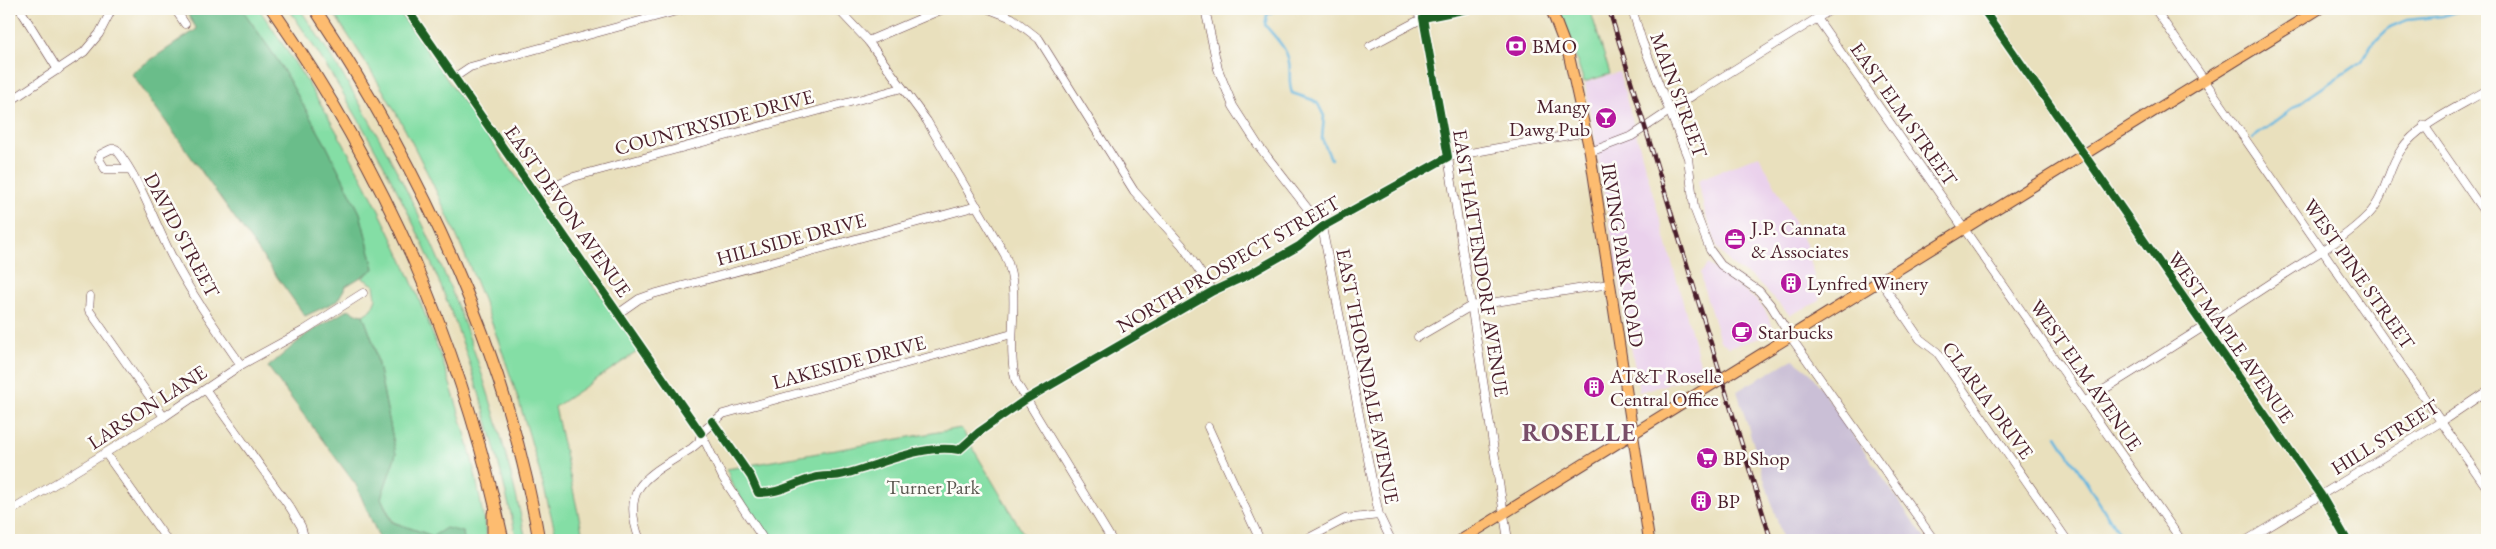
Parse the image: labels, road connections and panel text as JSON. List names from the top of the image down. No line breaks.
{"streets":{"main road":["IRVING PARK ROAD"],"street":["MAIN STREET","EAST ELM STREET","COUNTRYSIDE DRIVE","EAST DEVON AVENUE","DAVID STREET","HILLSIDE DRIVE","EAST HATTENDORF AVENUE","NORTH PROSPECT STREET","WEST PINE STREET","WEST MAPLE AVENUE","LAKESIDE DRIVE","WEST ELM AVENUE","EAST THORNDALE AVENUE","CLARIA DRIVE","LARSON LANE","HILL STREET"]},"crossings":[["EAST ELM STREET","WEST ELM AVENUE"],["COUNTRYSIDE DRIVE","EAST DEVON AVENUE"],["EAST DEVON AVENUE","HILLSIDE DRIVE"],["EAST DEVON AVENUE","LAKESIDE DRIVE"],["DAVID STREET","LARSON LANE"],["IRVING PARK ROAD","NORTH PROSPECT STREET"],["EAST HATTENDORF AVENUE","NORTH PROSPECT STREET"],["NORTH PROSPECT STREET","EAST THORNDALE AVENUE"],["WEST PINE STREET","HILL STREET"],["WEST MAPLE AVENUE","HILL STREET"]],"districts":["ROSELLE"],"parks":["Turner Park"],"places":{"bank":["BMO"],"bar":["Mangy Dawg Pub"],"office":["J.P. Cannata & Associates"],"building":["Lynfred Winery","AT&T Roselle Central Office","BP"],"cafe":["Starbucks"],"supermarket":["BP Shop"]}}
